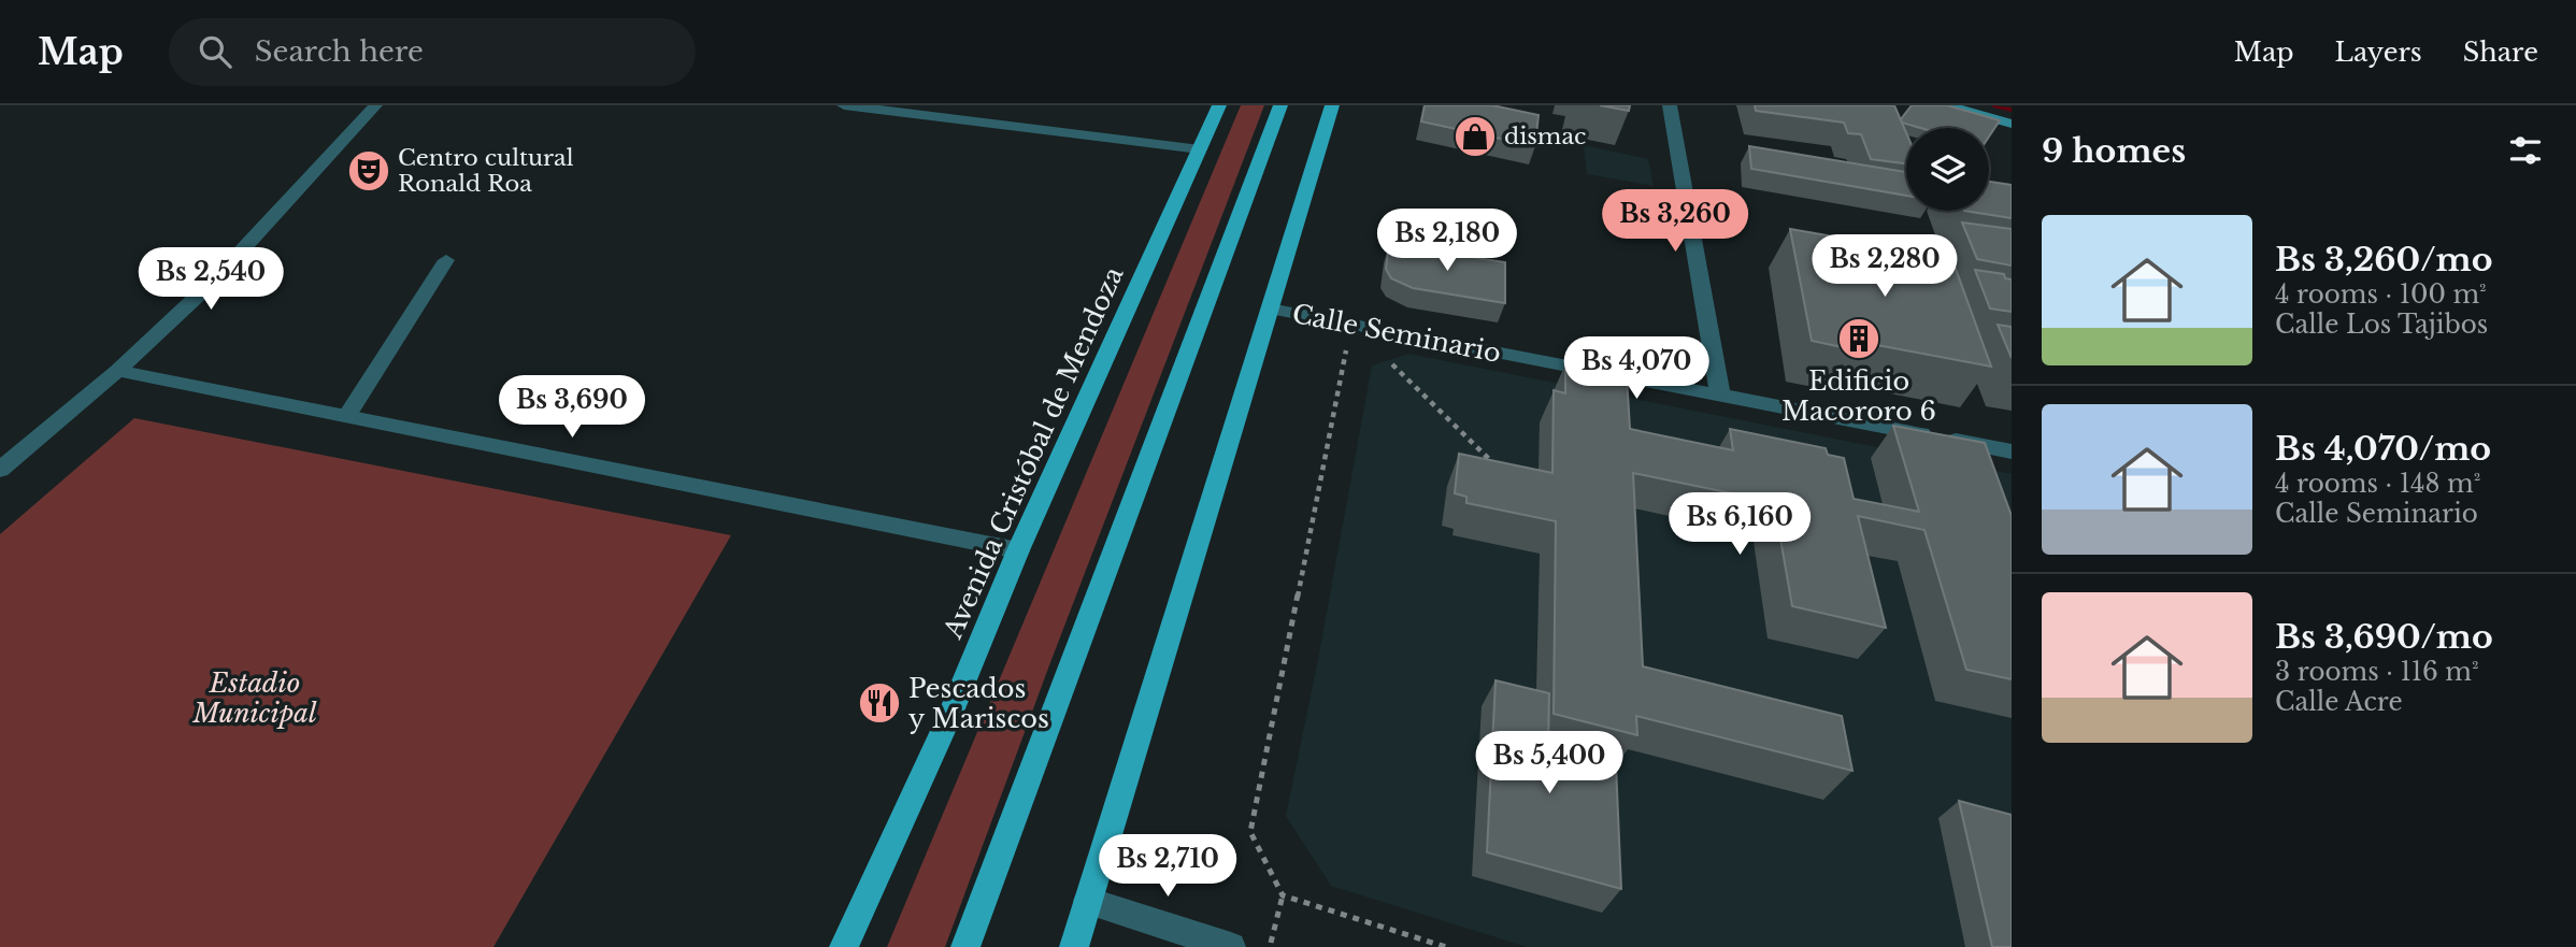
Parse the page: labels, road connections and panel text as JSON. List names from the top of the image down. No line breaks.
{"streets":{"main road":["Avenida Cristóbal de Mendoza"],"street":["Calle Seminario"]},"parks":["Estadio Municipal"],"places":{"shop":["dismac"],"theatre":["Centro cultural Ronald Roa"],"building":["Edificio Macororo 6"],"restaurant":["Pescados y Mariscos"]},"page":{"header":"Map","search":"Search here","nav":["Map","Layers","Share"],"heading":"9 homes","price":["Bs 3,260","Bs 2,180","Bs 2,280","Bs 2,540","Bs 4,070","Bs 3,690","Bs 6,160","Bs 5,400","Bs 2,710"],"list":[{"name":"Bs 3,260/mo","note":"4 rooms · 100 m² · Calle Los Tajibos"},{"name":"Bs 4,070/mo","note":"4 rooms · 148 m² · Calle Seminario"},{"name":"Bs 3,690/mo","note":"3 rooms · 116 m² · Calle Acre"}]}}
